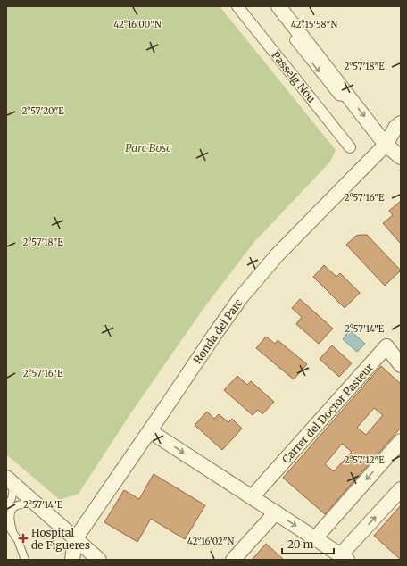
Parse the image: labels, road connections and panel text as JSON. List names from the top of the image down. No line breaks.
{"streets":{"street":["Passeig Nou","Ronda del Parc","Carrer del Doctor Pasteur"]},"parks":["Parc Bosc"],"places":{"health":["Hospital de Figueres"]},"scale_bar":"20 m","coordinates":["42°15'58\"N","42°16'00\"N","2°57'18\"E","2°57'20\"E","2°57'16\"E","2°57'14\"E","2°57'12\"E","42°16'02\"N"]}
